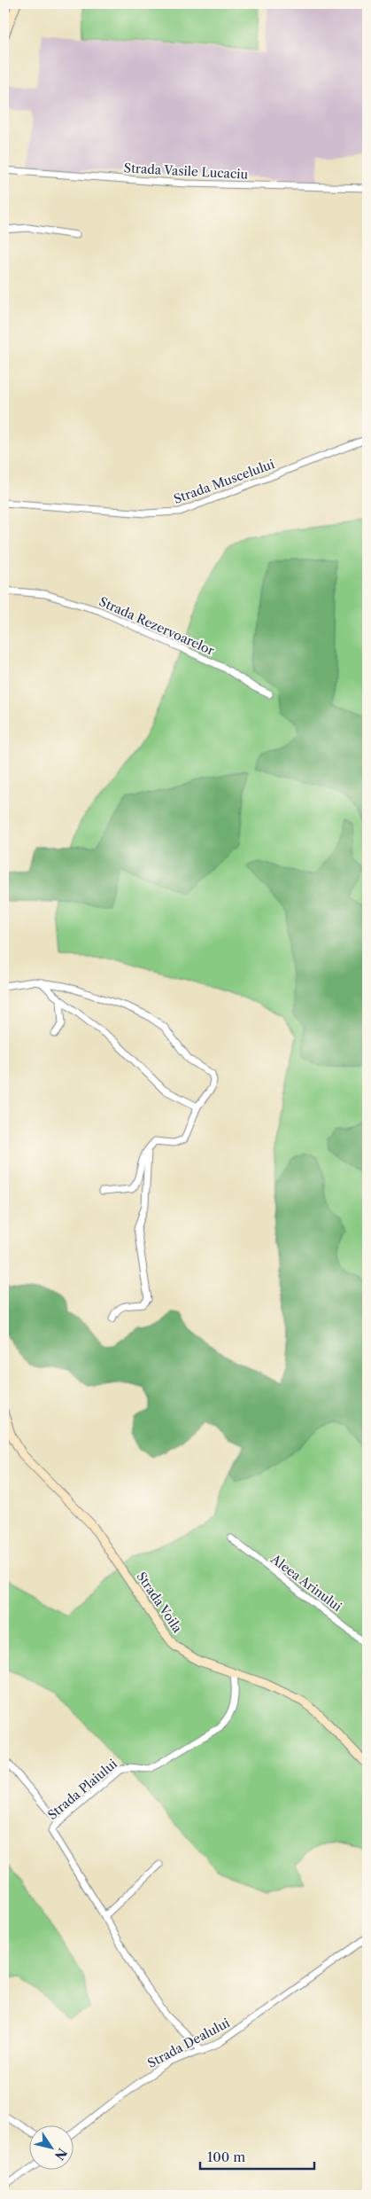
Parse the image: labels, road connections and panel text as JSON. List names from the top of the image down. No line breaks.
{"streets":{"main road":["Strada Voila"],"street":["Strada Vasile Lucaciu","Strada Muscelului","Strada Rezervoarelor","Aleea Arinului","Strada Plaiului","Strada Dealului"]},"crossings":[["Strada Voila","Strada Plaiului"],["Strada Plaiului","Strada Dealului"]],"scale_bar":"100 m","north":"bottom right"}
